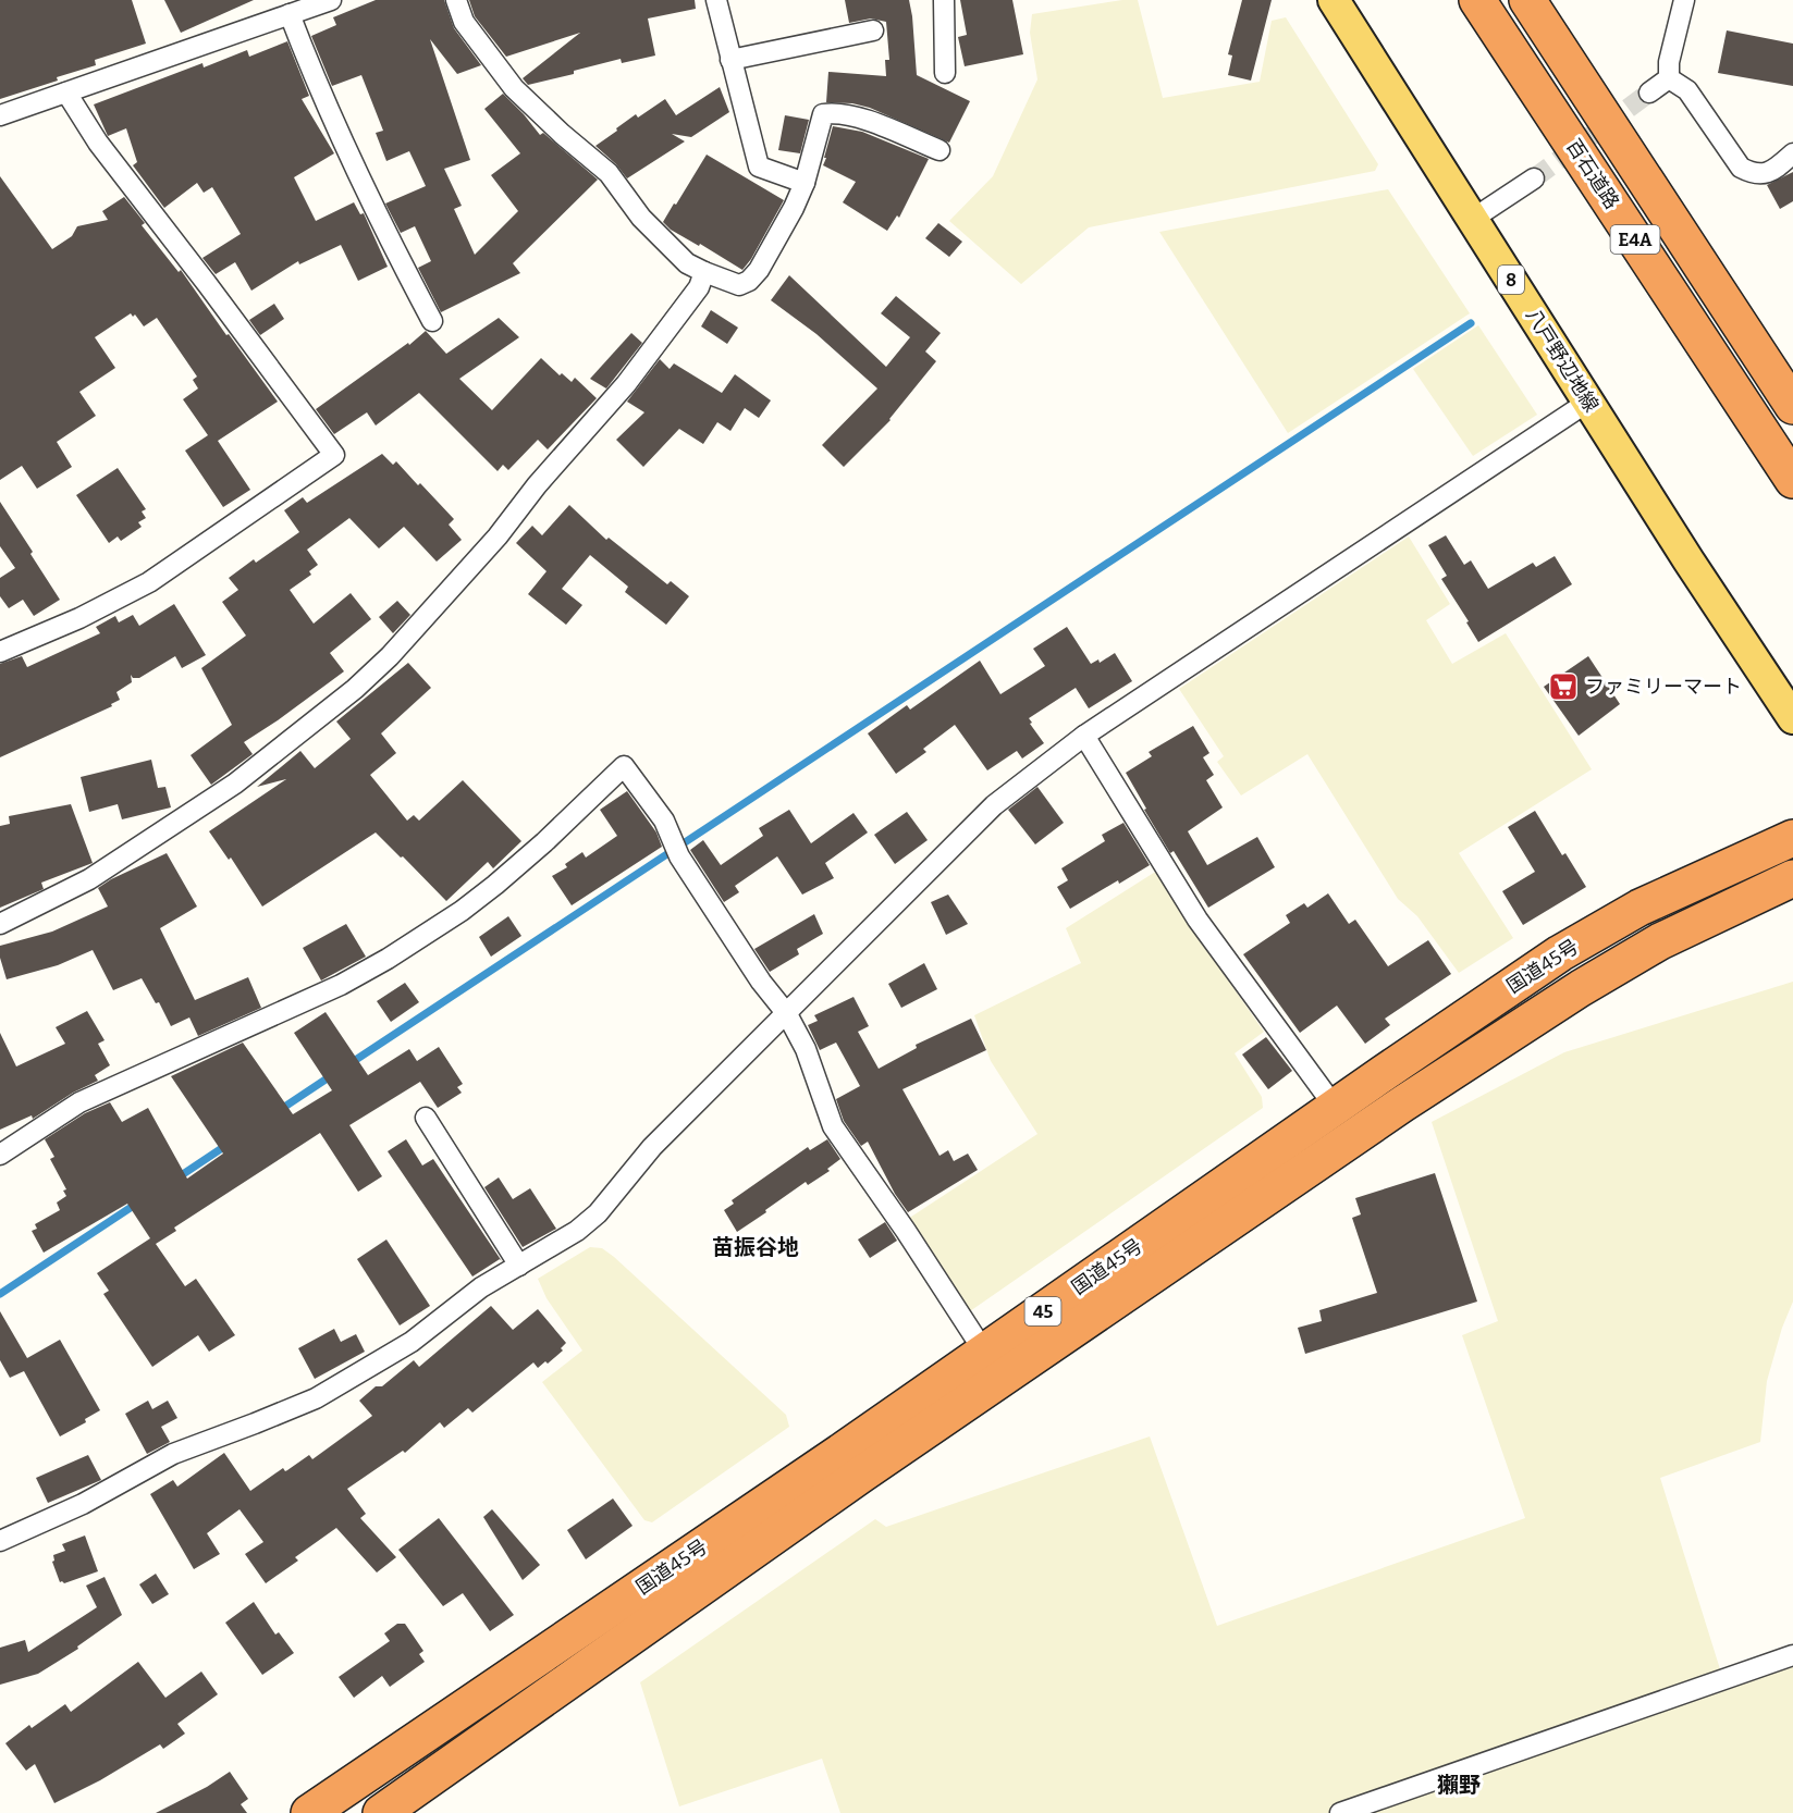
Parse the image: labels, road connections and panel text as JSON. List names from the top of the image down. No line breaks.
{"streets":{"highway":["百石道路","E4A","国道45号","45"],"main road":["8","八戸野辺地線"]},"districts":["苗振谷地","獺野"],"places":{"supermarket":["ファミリーマート"]}}
